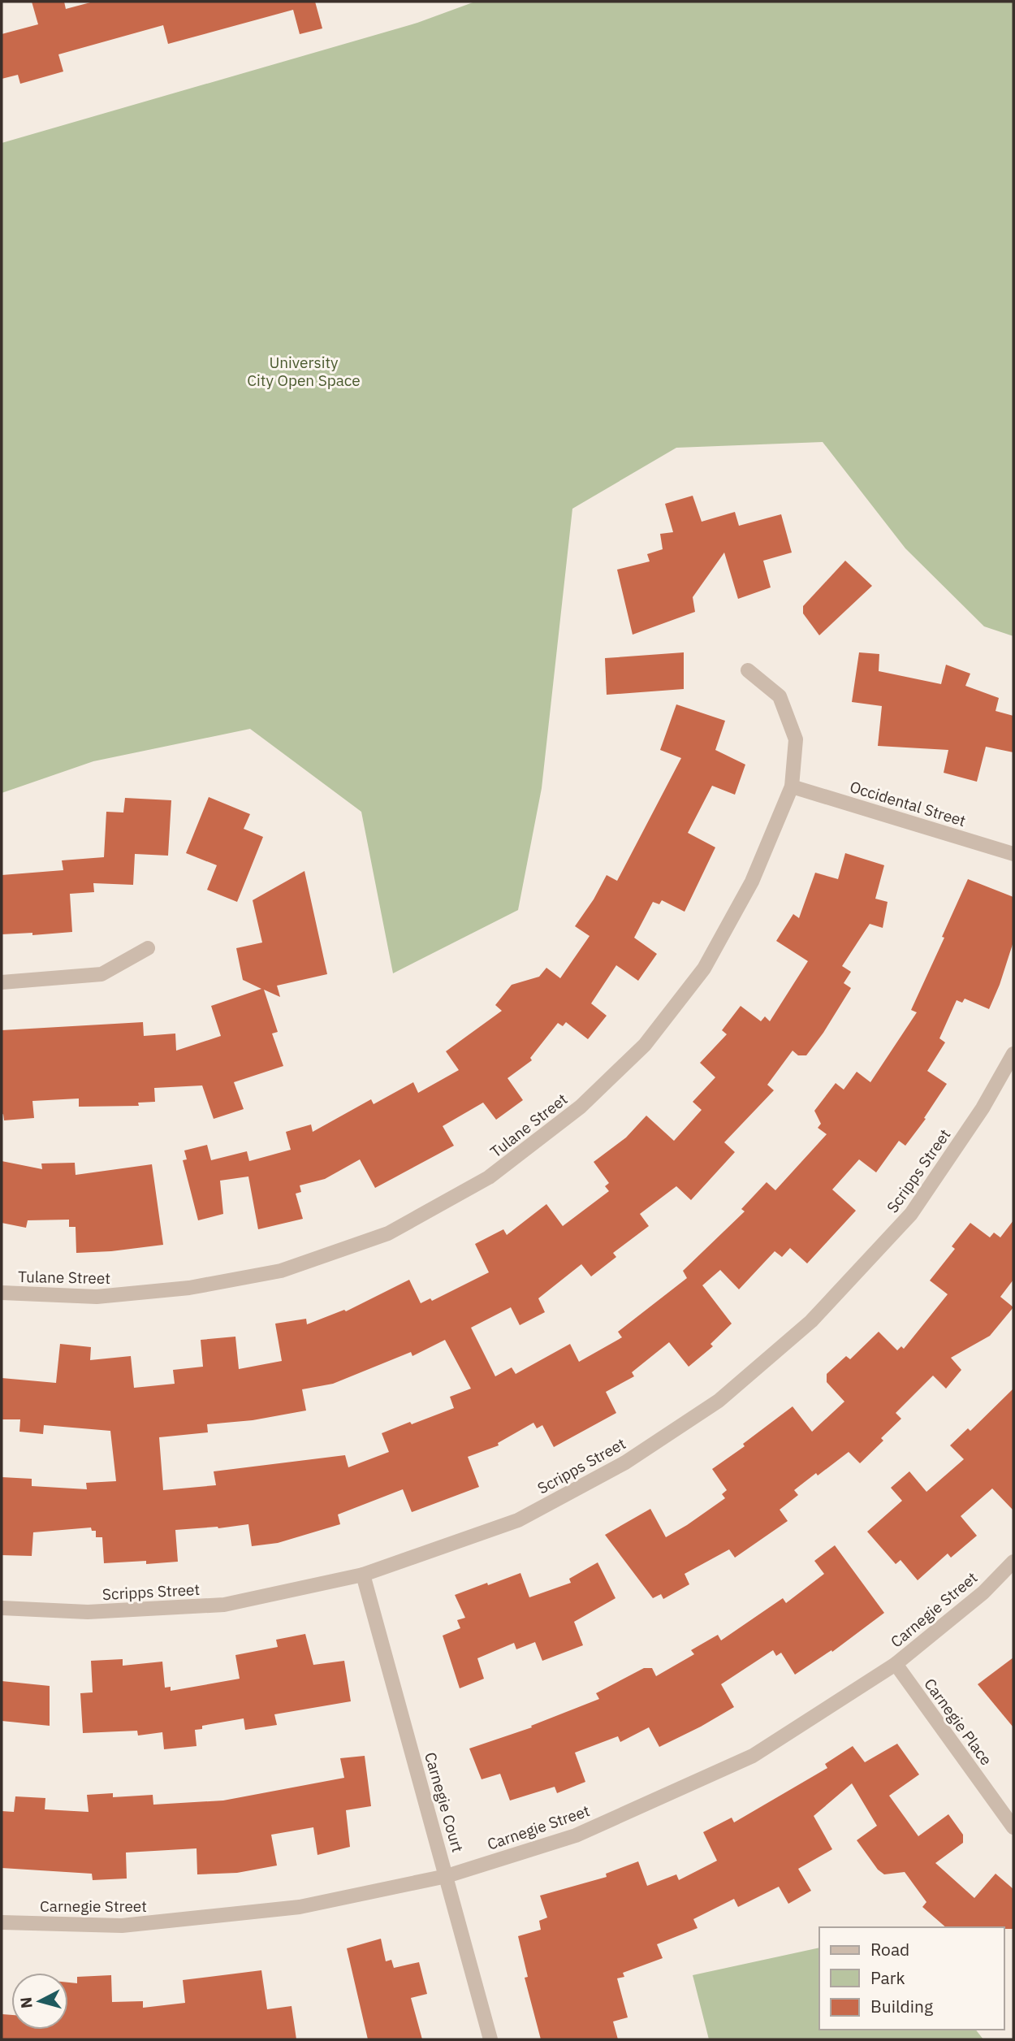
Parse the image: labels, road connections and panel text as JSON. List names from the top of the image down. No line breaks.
{"streets":{"street":["Occidental Street","Tulane Street","Scripps Street","Carnegie Street","Carnegie Place","Carnegie Court"]},"crossings":[["Occidental Street","Tulane Street"],["Scripps Street","Carnegie Court"],["Carnegie Street","Carnegie Place"],["Carnegie Street","Carnegie Court"]],"parks":["University City Open Space"],"legend":["Road","Park","Building"],"north":"left"}
